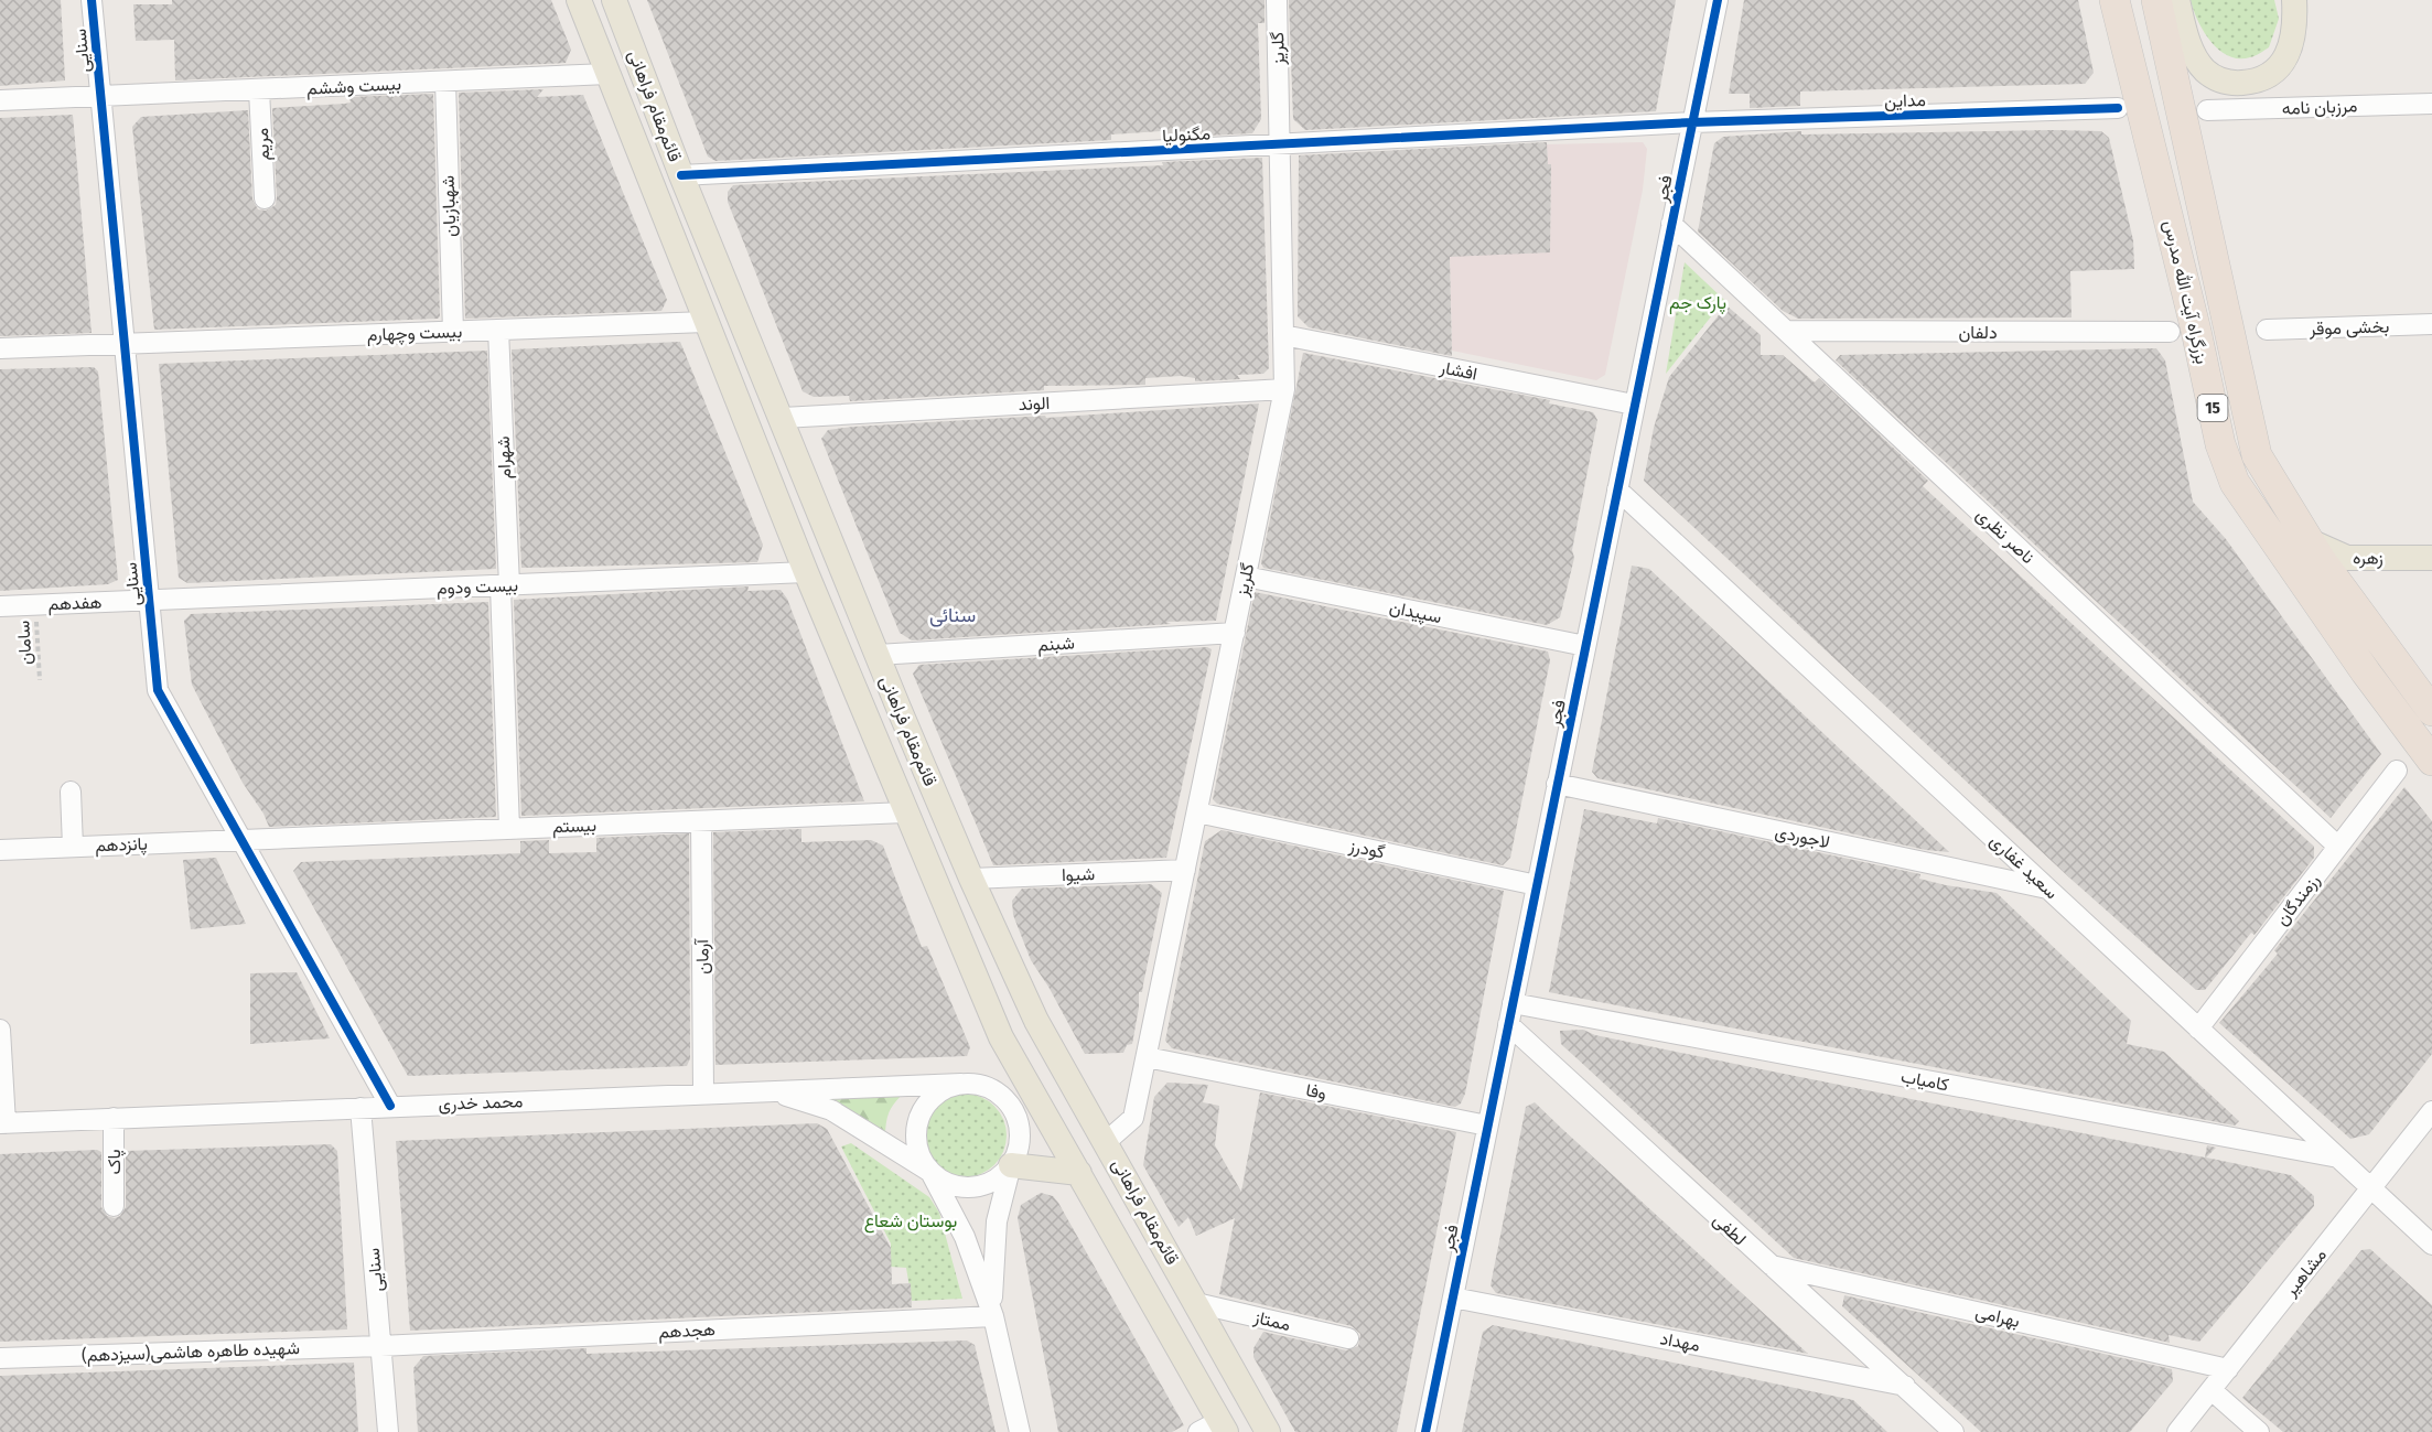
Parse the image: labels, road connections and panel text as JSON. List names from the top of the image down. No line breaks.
{"streets":{"highway":["بزرگراه آیت الله مدرس","15"],"main road":["قائم‌مقام فراهانی","زهره"],"street":["گلریز","سنایی","بیست وششم","مداین","مرزبان نامه","مگنولیا","مریم","فجر","شهبازیان","بخشی موقر","دلفان","بیست وچهارم","افشار","الوند","شهرام","ناصر نظری","بیست ودوم","هفدهم","سپیدان","شبنم","بیستم","لاجوردی","پانزدهم","گودرز","سعید غفاری","شیوا","رزمندگان","آرمان","کامیاب","وفا","محمد خدری","پاک","لطفی","مشاهیر","بهرامی","ممتاز","هجدهم","مهداد","شهیده طاهره هاشمی(سیزدهم)"],"path":["سامان"]},"crossings":[["گلریز","قائم‌مقام فراهانی"],["گلریز","مگنولیا"],["گلریز","افشار"],["گلریز","الوند"],["گلریز","سپیدان"],["گلریز","شبنم"],["گلریز","گودرز"],["گلریز","شیوا"],["گلریز","وفا"],["سنایی","بیست وششم"],["سنایی","بیست وچهارم"],["سنایی","بیست ودوم"],["سنایی","هفدهم"],["سنایی","بیستم"],["سنایی","پانزدهم"],["سنایی","محمد خدری"],["سنایی","هجدهم"],["سنایی","شهیده طاهره هاشمی(سیزدهم)"],["بیست وششم","قائم‌مقام فراهانی"],["بیست وششم","مریم"],["بیست وششم","شهبازیان"],["مداین","مگنولیا"],["مداین","فجر"],["قائم‌مقام فراهانی","مگنولیا"],["قائم‌مقام فراهانی","بیست وچهارم"],["قائم‌مقام فراهانی","الوند"],["قائم‌مقام فراهانی","بیست ودوم"],["قائم‌مقام فراهانی","شبنم"],["قائم‌مقام فراهانی","بیستم"],["قائم‌مقام فراهانی","شیوا"],["قائم‌مقام فراهانی","محمد خدری"],["قائم‌مقام فراهانی","ممتاز"],["مگنولیا","فجر"],["فجر","افشار"],["فجر","ناصر نظری"],["فجر","سپیدان"],["فجر","لاجوردی"],["فجر","گودرز"],["فجر","سعید غفاری"],["فجر","کامیاب"],["فجر","وفا"],["فجر","لطفی"],["فجر","مهداد"],["شهبازیان","بیست وچهارم"],["بزرگراه آیت الله مدرس","زهره"],["دلفان","ناصر نظری"],["بیست وچهارم","شهرام"],["شهرام","بیست ودوم"],["شهرام","بیستم"],["ناصر نظری","رزمندگان"],["بیست ودوم","هفدهم"],["هفدهم","سامان"],["بیستم","پانزدهم"],["بیستم","آرمان"],["لاجوردی","سعید غفاری"],["سعید غفاری","رزمندگان"],["سعید غفاری","کامیاب"],["سعید غفاری","مشاهیر"],["آرمان","محمد خدری"],["محمد خدری","پاک"],["لطفی","بهرامی"],["لطفی","مهداد"],["مشاهیر","بهرامی"],["هجدهم","شهیده طاهره هاشمی(سیزدهم)"]],"districts":["سنائی"],"parks":["پارک جم","بوستان شعاع"]}
